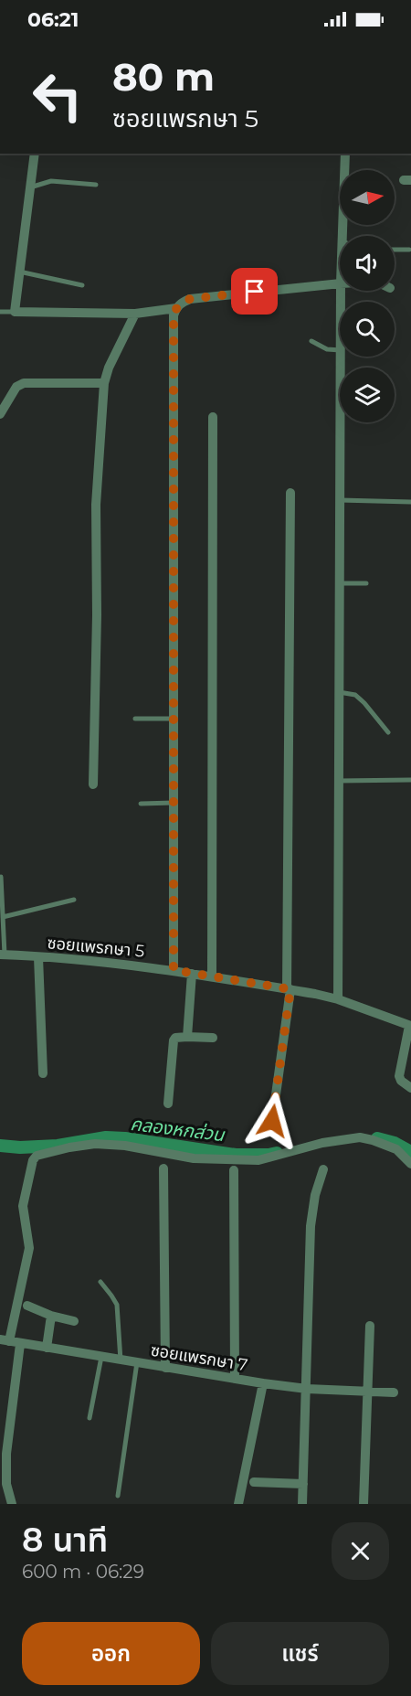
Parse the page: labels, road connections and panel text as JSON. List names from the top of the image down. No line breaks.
{"streets":{"street":["ซอยแพรกษา 5","ซอยแพรกษา 7"]},"water":["คลองหกส่วน"],"north":"right","page":{"status":"06:21","turn":["80 m","ซอยแพรกษา 5"],"heading":["8 นาที","600 m · 06:29"],"buttons":["ออก","แชร์"]}}
